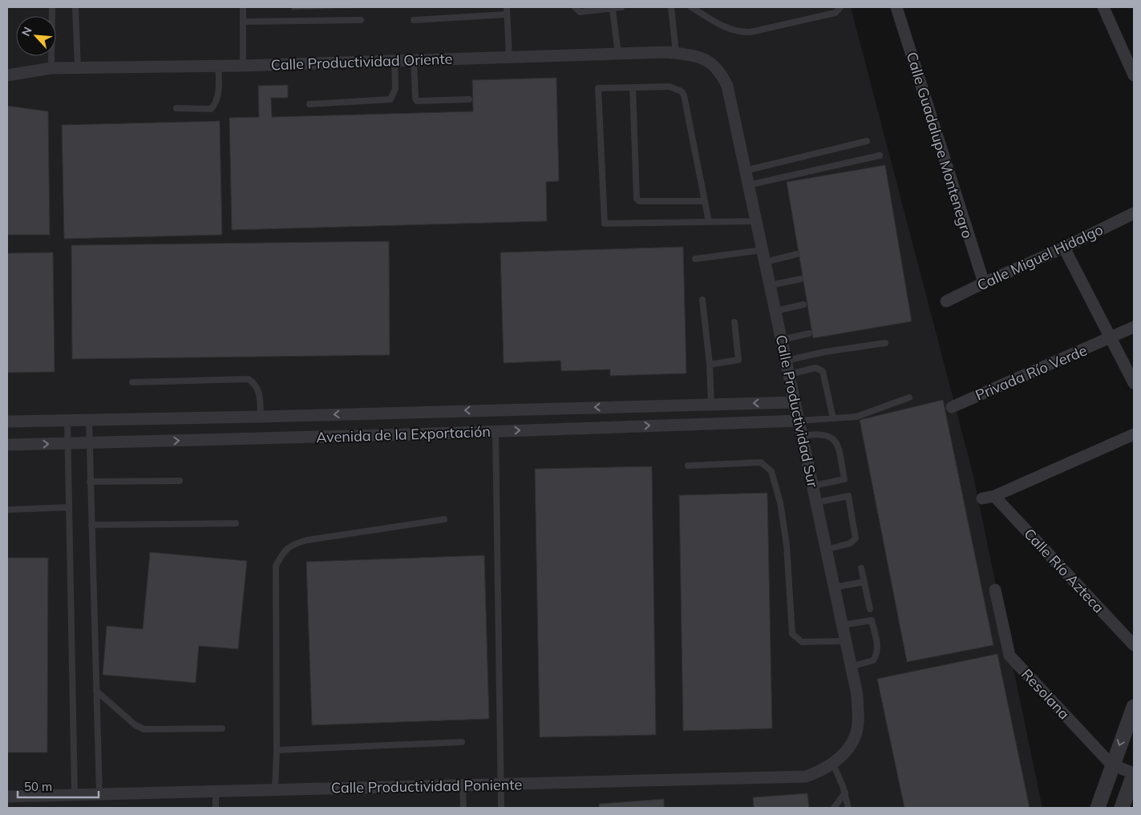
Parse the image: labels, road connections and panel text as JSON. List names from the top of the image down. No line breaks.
{"streets":{"street":["Calle Productividad Oriente","Calle Guadalupe Montenegro","Calle Miguel Hidalgo","Privada Río Verde","Calle Productividad Sur","Avenida de la Exportación","Calle Río Azteca","Resolana","Calle Productividad Poniente"]},"crossings":[["Calle Productividad Oriente","Calle Productividad Sur"],["Calle Guadalupe Montenegro","Calle Miguel Hidalgo"],["Calle Productividad Sur","Avenida de la Exportación"],["Calle Productividad Sur","Calle Productividad Poniente"]],"scale_bar":"50 m","north":"top left"}
